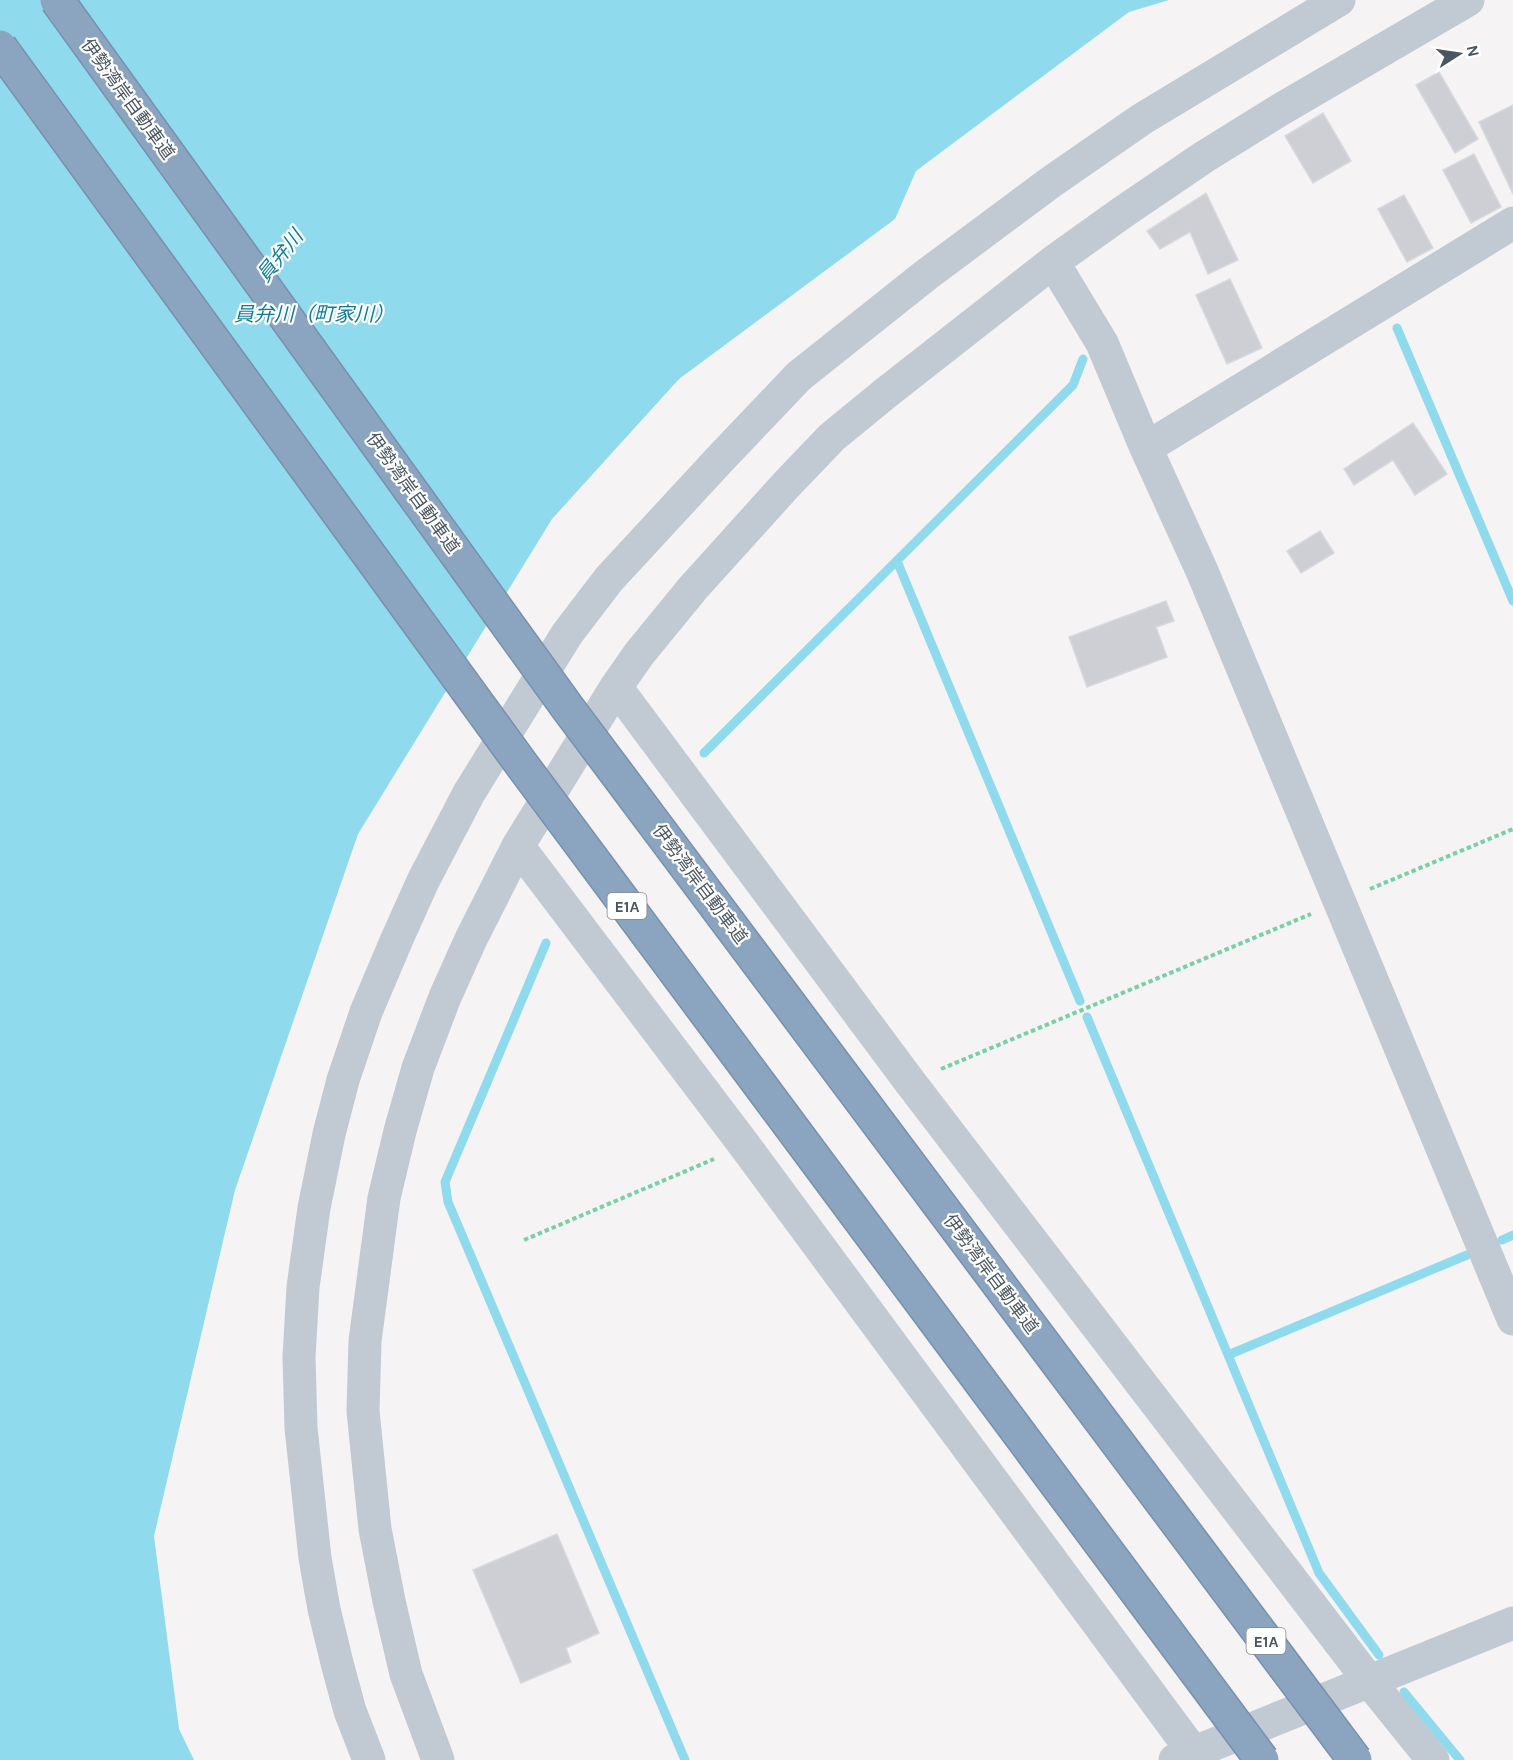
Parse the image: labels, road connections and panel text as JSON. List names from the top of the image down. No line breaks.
{"streets":{"highway":["伊勢湾岸自動車道","E1A"]},"water":["員弁川","員弁川（町家川）"],"north":"right"}
